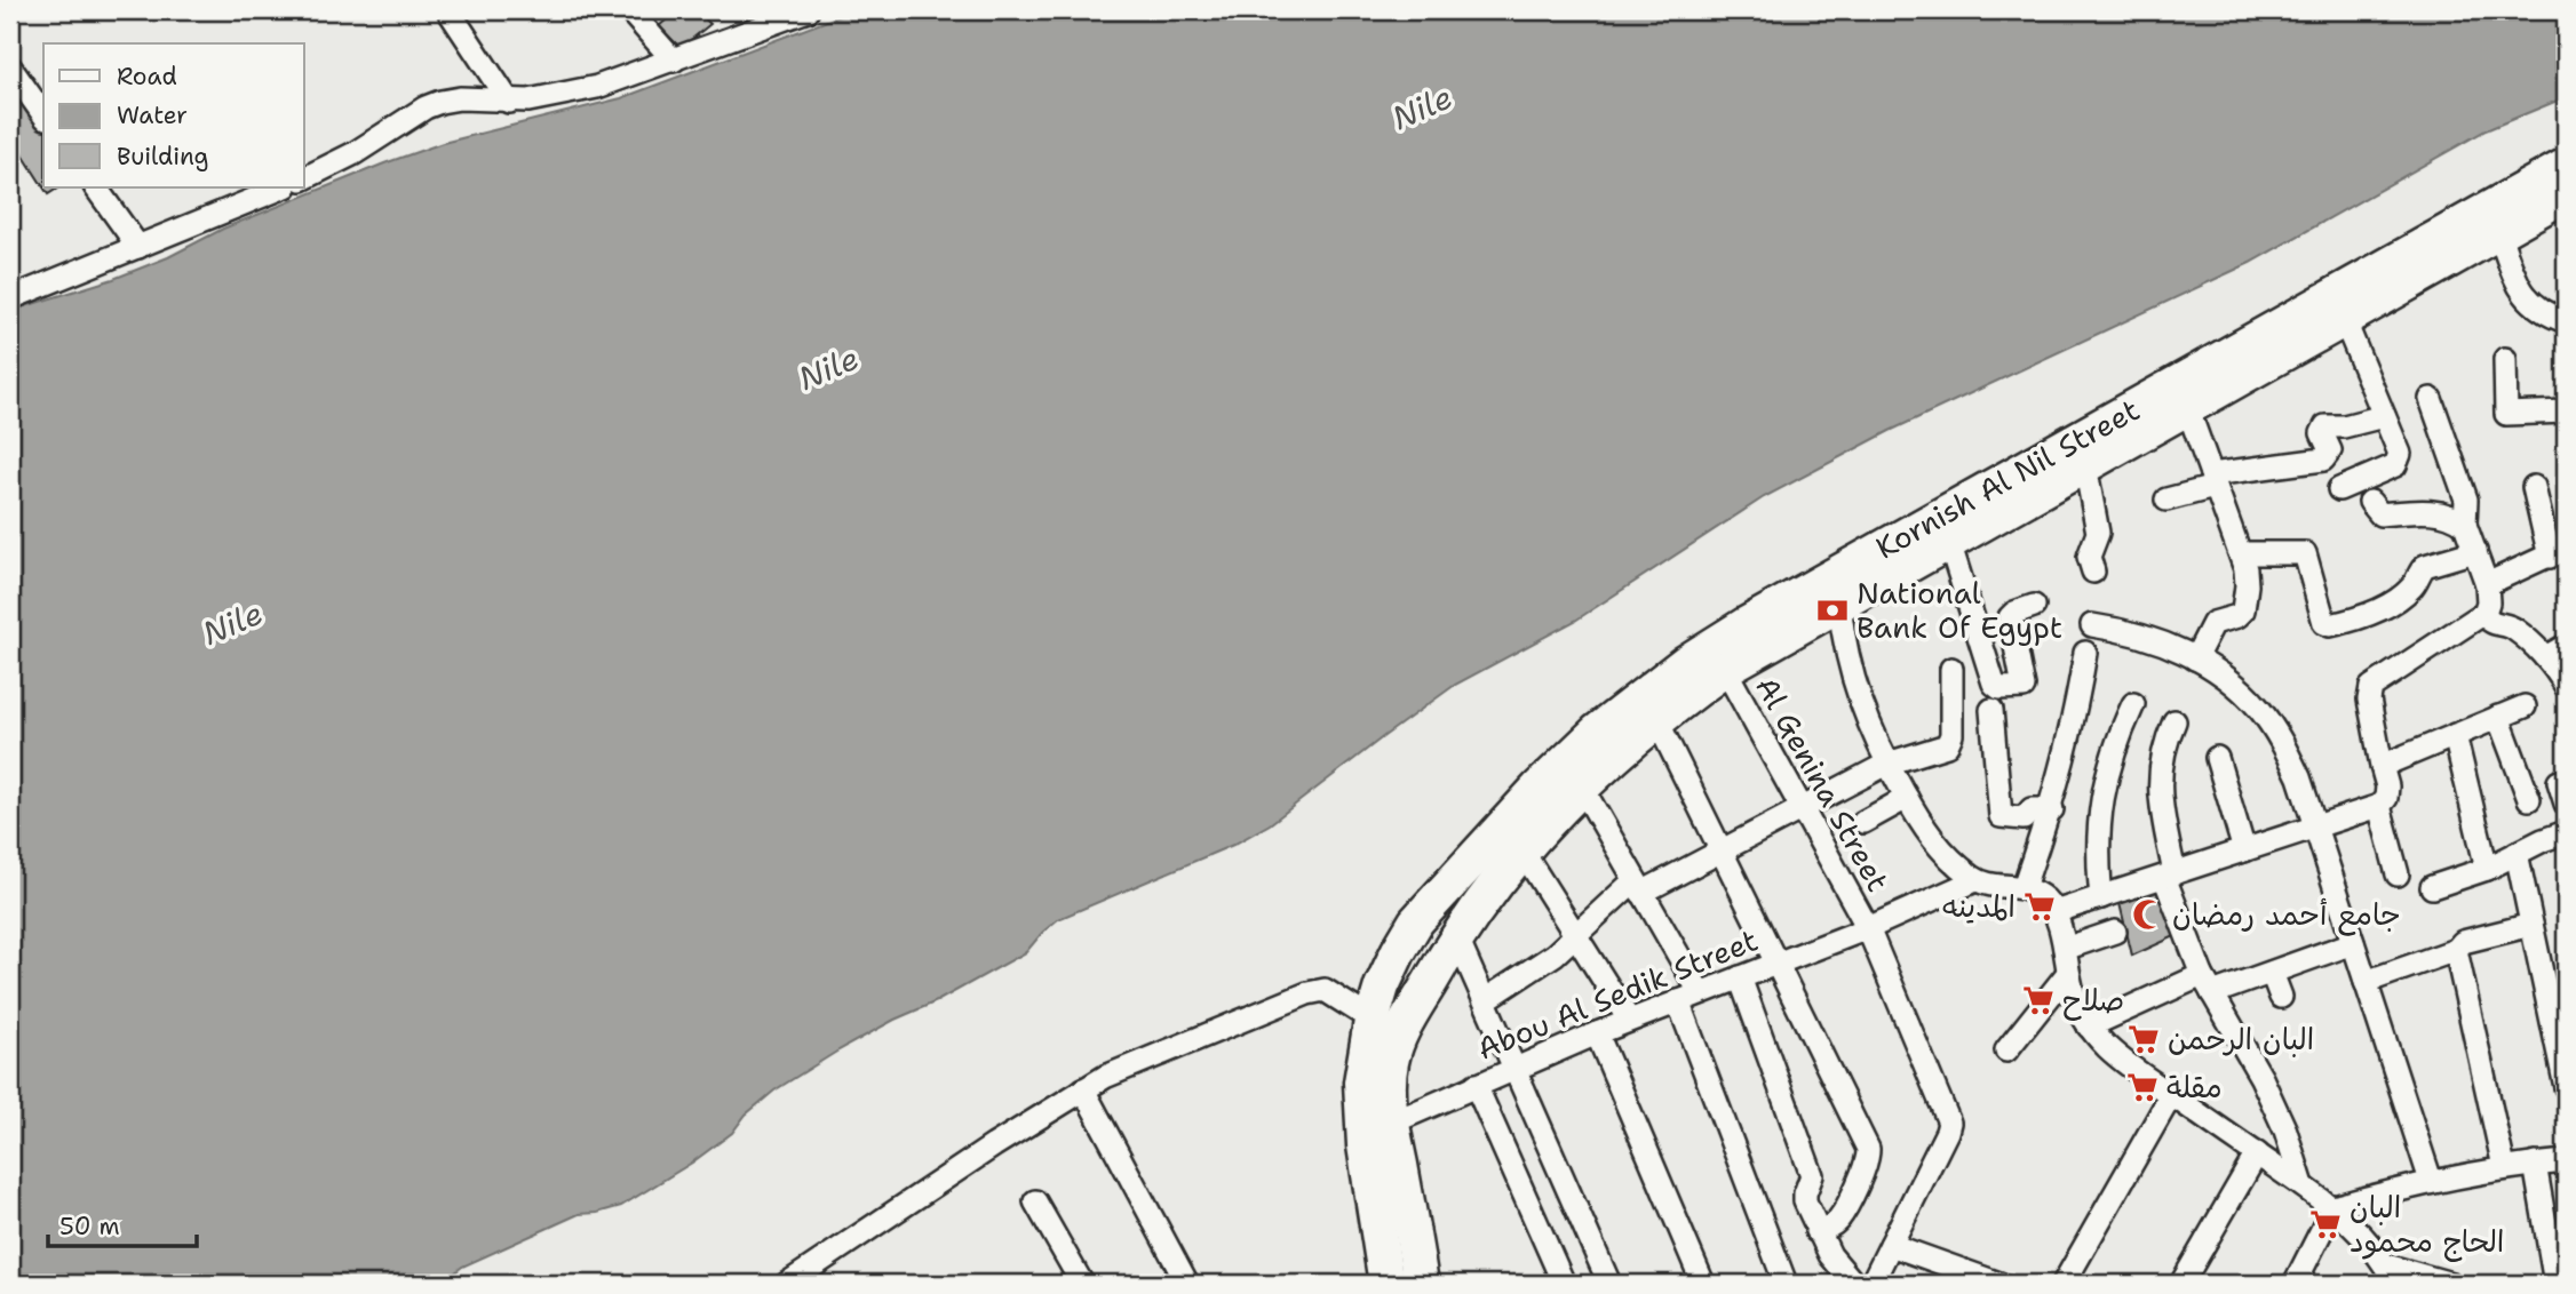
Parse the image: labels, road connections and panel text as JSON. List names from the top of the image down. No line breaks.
{"streets":{"main road":["Kornish Al Nil Street"],"street":["Al Genina Street","Abou Al Sedik Street"]},"crossings":[["Kornish Al Nil Street","Al Genina Street"],["Kornish Al Nil Street","Abou Al Sedik Street"],["Al Genina Street","Abou Al Sedik Street"]],"water":["Nile"],"places":{"bank":["National Bank Of Egypt"],"supermarket":["المدينه","صلاح","البان الرحمن","مقلة","البان الحاج محمود"],"mosque":["جامع أحمد رمضان"]},"legend":["Road","Water","Building"],"scale_bar":"50 m"}
